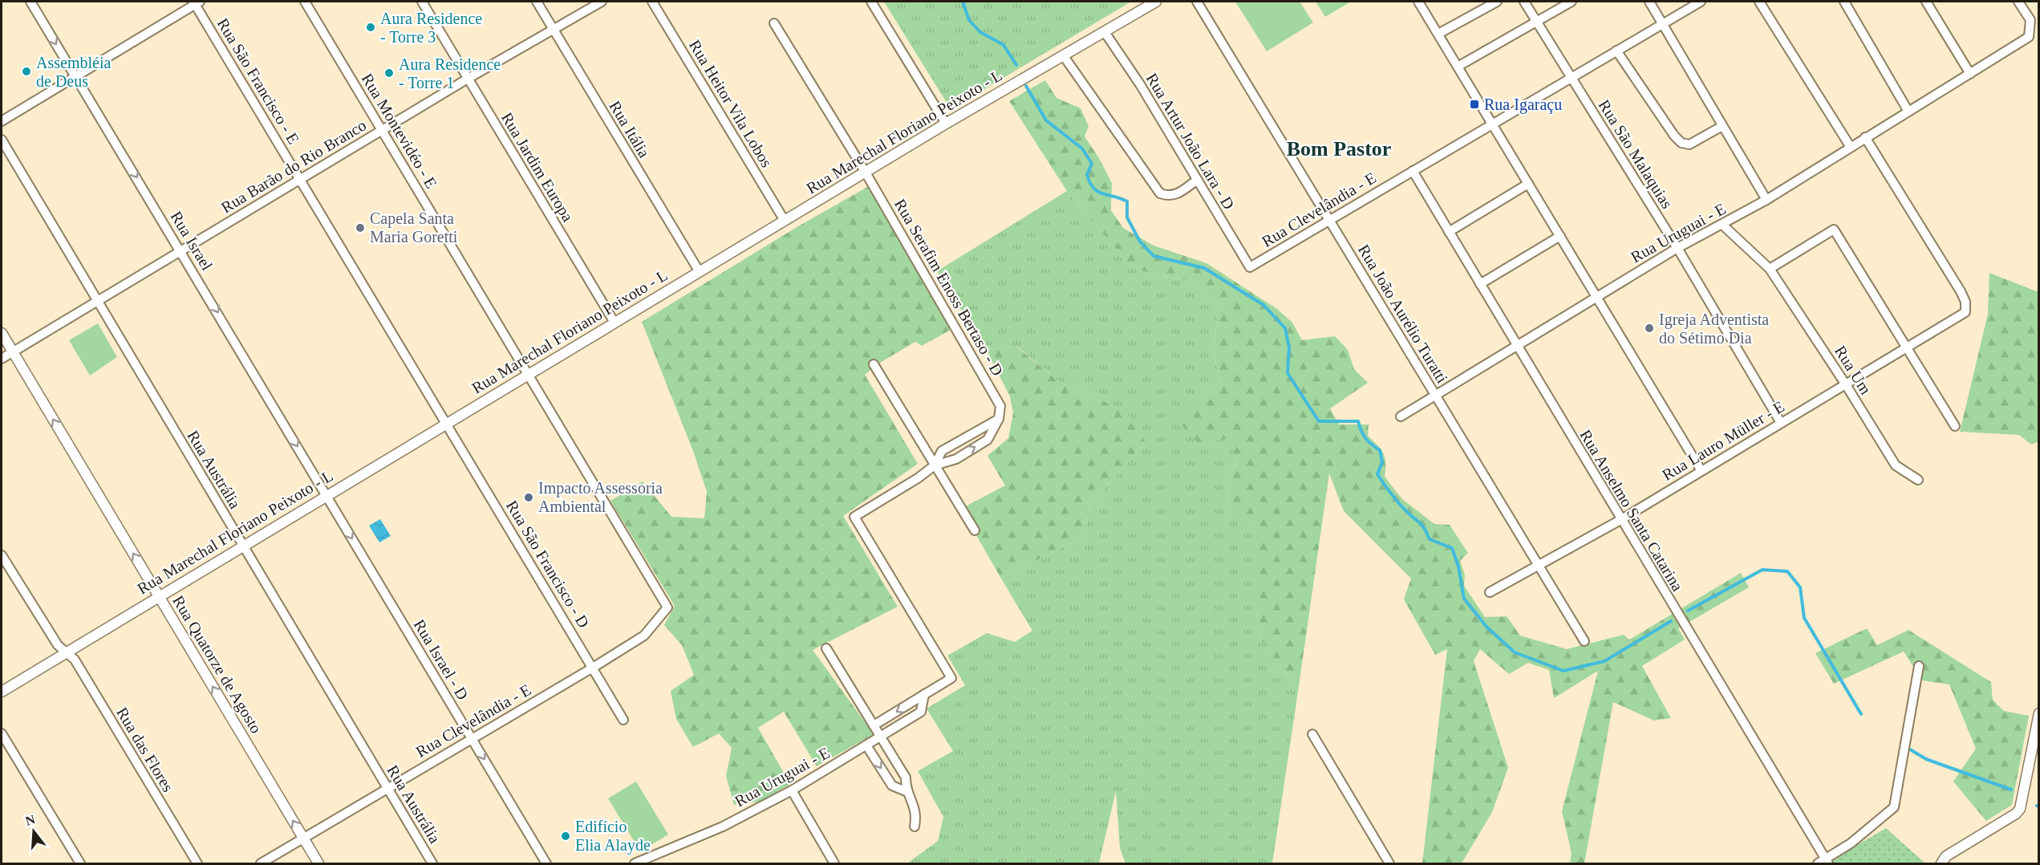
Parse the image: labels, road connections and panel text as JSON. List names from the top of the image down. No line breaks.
{"streets":{"street":["Rua São Francisco - E","Rua Heitor Vila Lobos","Rua Itália","Rua Montevidéo - E","Rua Marechal Floriano Peixoto - L","Rua Artur João Lara - D","Rua São Malaquias","Rua Barão do Rio Branco","Rua Jardim Europa","Rua Clevelândia - E","Rua Uruguai - E","Rua Israel","Rua Serafim Enoss Bertaso - D","Rua João Aurélio Turatti","Rua Um","Rua Lauro Müller - E","Rua Austrália","Rua Anselmo Santa Catarina","Rua São Francisco - D","Rua Israel - D","Rua Quatorze de Agosto","Rua das Flores"]},"crossings":[["Rua São Francisco - E","Rua Marechal Floriano Peixoto - L"],["Rua São Francisco - E","Rua Barão do Rio Branco"],["Rua São Francisco - E","Rua São Francisco - D"],["Rua Heitor Vila Lobos","Rua Marechal Floriano Peixoto - L"],["Rua Itália","Rua Marechal Floriano Peixoto - L"],["Rua Itália","Rua Barão do Rio Branco"],["Rua Montevidéo - E","Rua Marechal Floriano Peixoto - L"],["Rua Montevidéo - E","Rua Barão do Rio Branco"],["Rua Montevidéo - E","Rua Clevelândia - E"],["Rua Marechal Floriano Peixoto - L","Rua Artur João Lara - D"],["Rua Marechal Floriano Peixoto - L","Rua Jardim Europa"],["Rua Marechal Floriano Peixoto - L","Rua Israel"],["Rua Marechal Floriano Peixoto - L","Rua Serafim Enoss Bertaso - D"],["Rua Marechal Floriano Peixoto - L","Rua Austrália"],["Rua Marechal Floriano Peixoto - L","Rua São Francisco - D"],["Rua Marechal Floriano Peixoto - L","Rua Israel - D"],["Rua Marechal Floriano Peixoto - L","Rua Quatorze de Agosto"],["Rua Marechal Floriano Peixoto - L","Rua das Flores"],["Rua Artur João Lara - D","Rua Clevelândia - E"],["Rua São Malaquias","Rua Clevelândia - E"],["Rua São Malaquias","Rua Uruguai - E"],["Rua São Malaquias","Rua Lauro Müller - E"],["Rua Barão do Rio Branco","Rua Jardim Europa"],["Rua Barão do Rio Branco","Rua Israel"],["Rua Barão do Rio Branco","Rua Austrália"],["Rua Barão do Rio Branco","Rua Quatorze de Agosto"],["Rua Clevelândia - E","Rua João Aurélio Turatti"],["Rua Clevelândia - E","Rua Austrália"],["Rua Clevelândia - E","Rua Anselmo Santa Catarina"],["Rua Clevelândia - E","Rua São Francisco - D"],["Rua Clevelândia - E","Rua Israel - D"],["Rua Clevelândia - E","Rua Quatorze de Agosto"],["Rua Uruguai - E","Rua João Aurélio Turatti"],["Rua Uruguai - E","Rua Um"],["Rua Uruguai - E","Rua Lauro Müller - E"],["Rua Uruguai - E","Rua Anselmo Santa Catarina"],["Rua Israel","Rua Israel - D"],["Rua João Aurélio Turatti","Rua Lauro Müller - E"],["Rua Um","Rua Lauro Müller - E"],["Rua Lauro Müller - E","Rua Anselmo Santa Catarina"]],"one_way":["Rua Israel","Rua Israel - D","Rua Quatorze de Agosto"],"districts":["Bom Pastor"],"places":{"other":["Aura Residence - Torre 3","Assembléia de Deus","Aura Residence - Torre 1","Capela Santa Maria Goretti","Igreja Adventista do Sétimo Dia","Impacto Assessoria Ambiental","Edifício Elia Alayde"],"transit":["Rua Igaraçu"]},"north":"top"}
